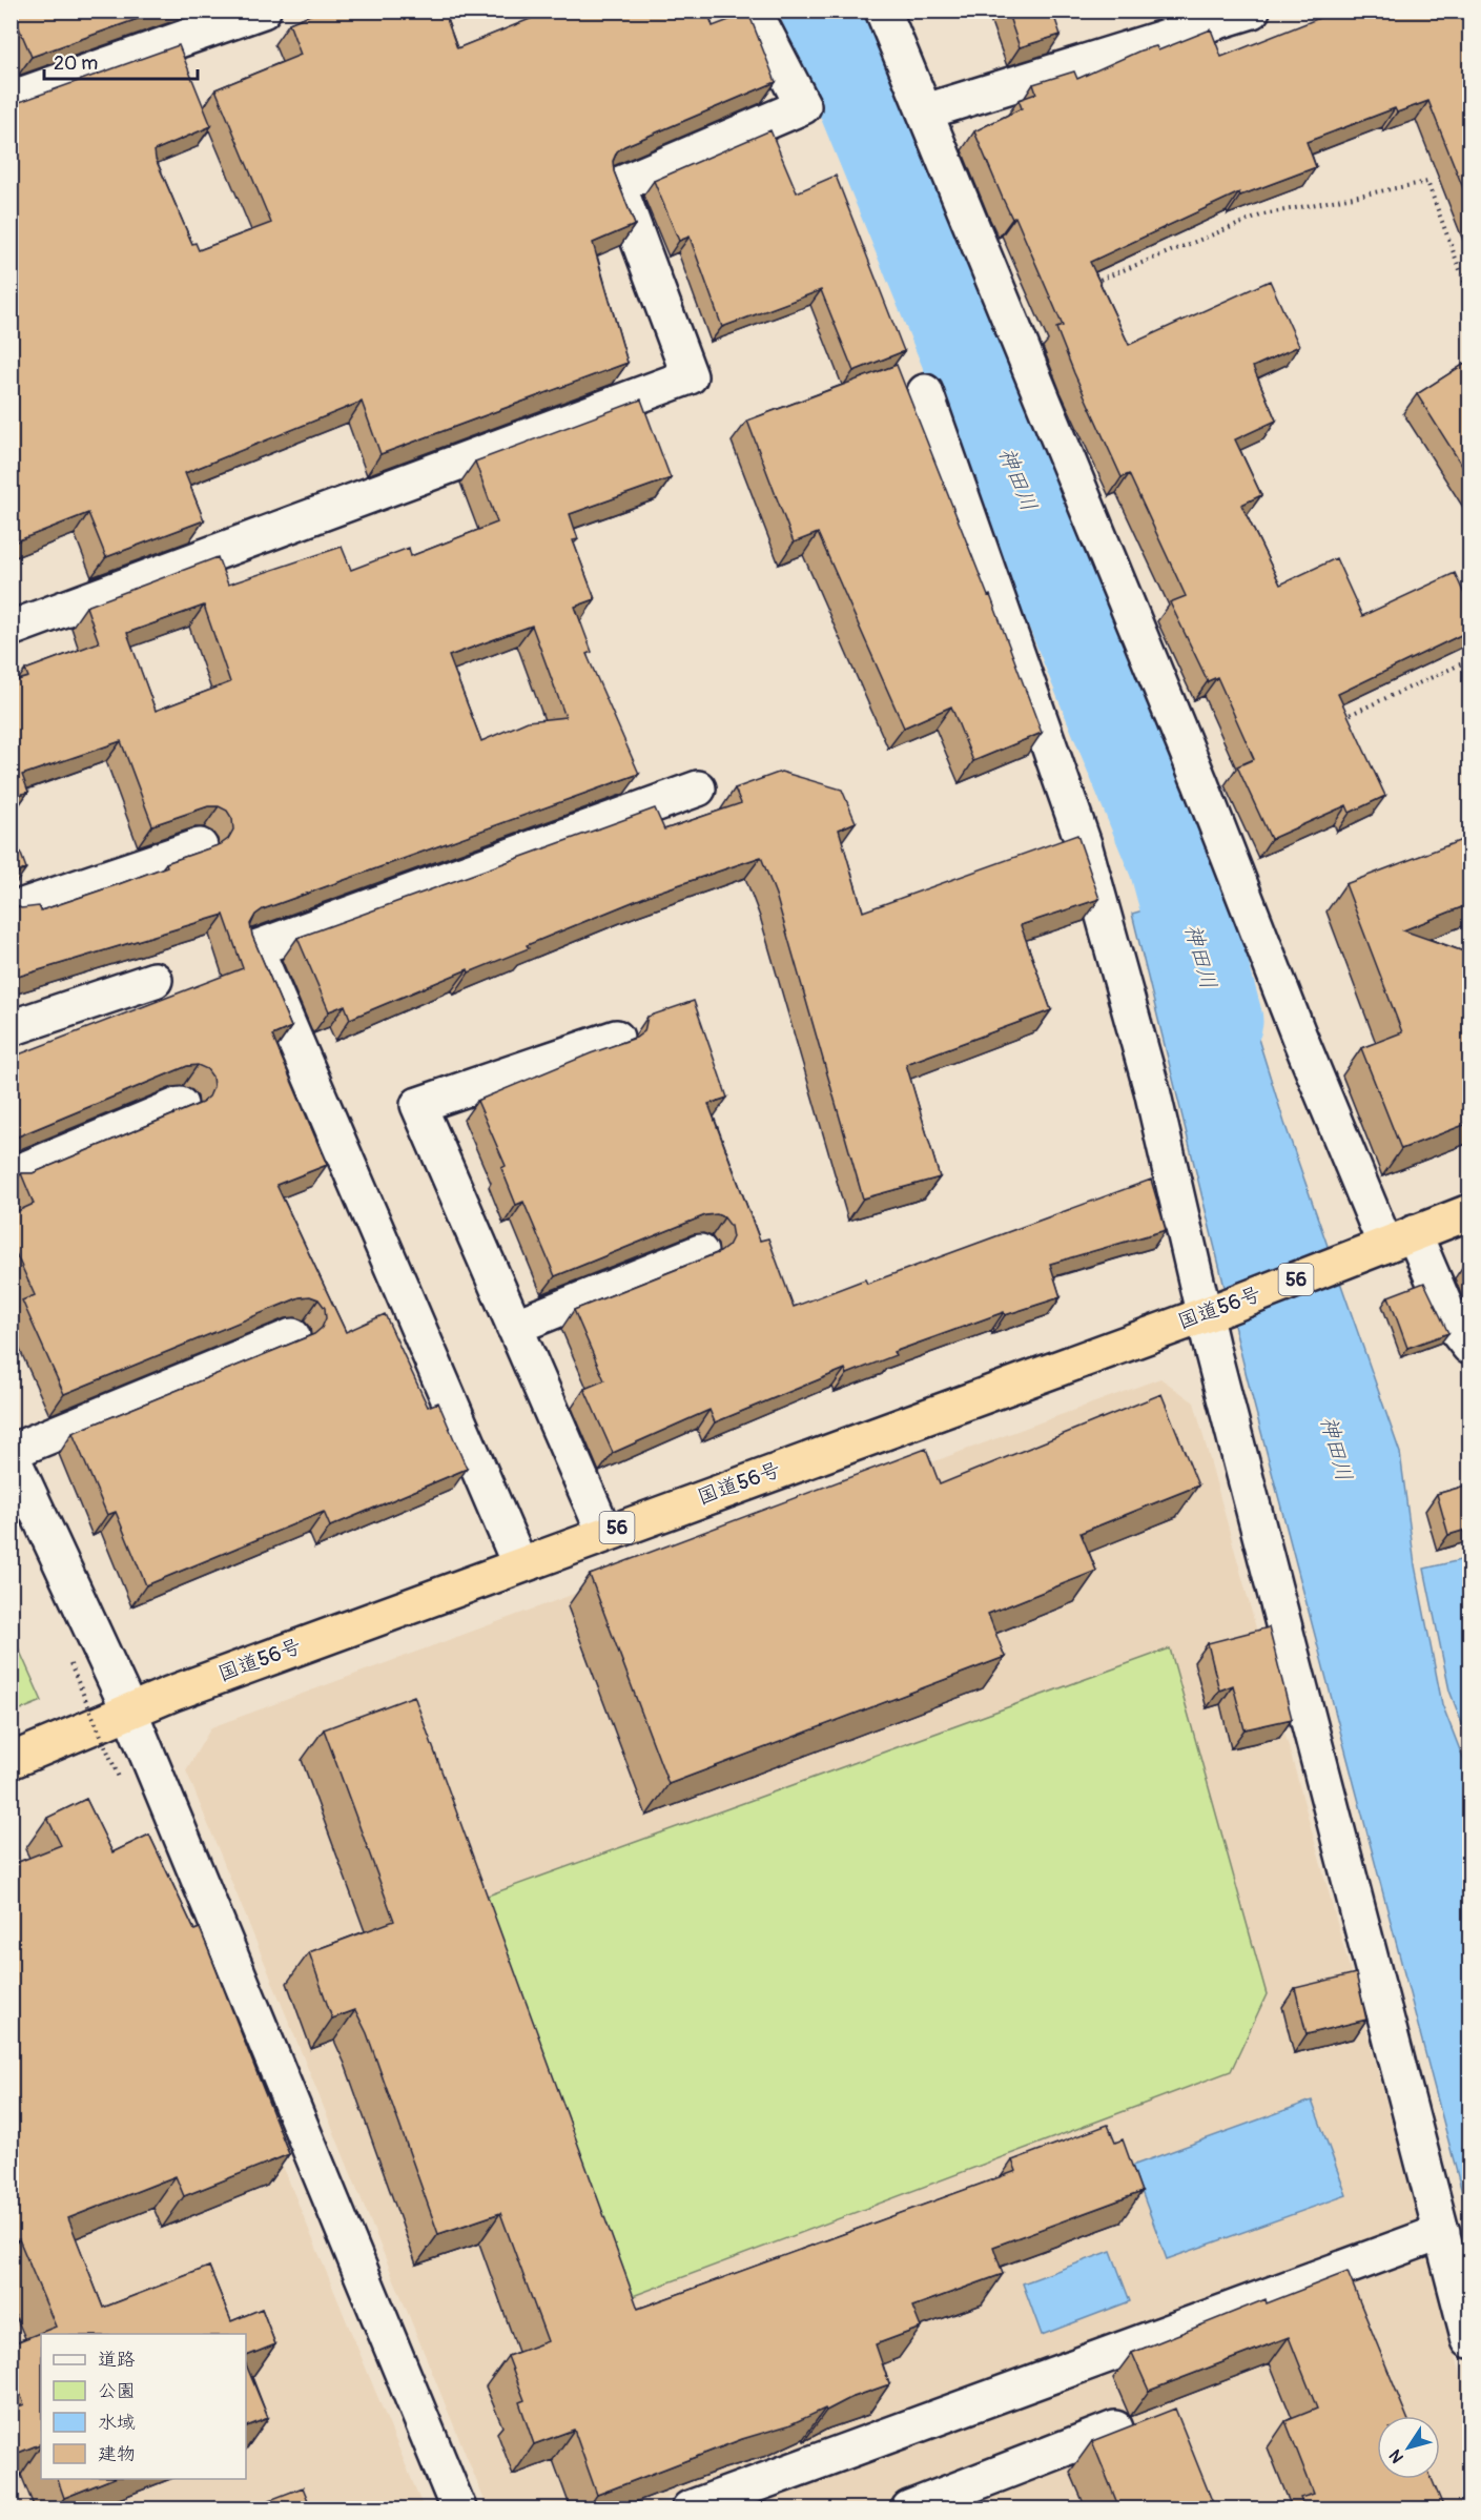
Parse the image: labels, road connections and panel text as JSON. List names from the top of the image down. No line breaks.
{"streets":{"highway":["56","国道56号"]},"water":["神田川"],"legend":["道路","公園","水域","建物"],"scale_bar":"20 m","north":"bottom left"}
